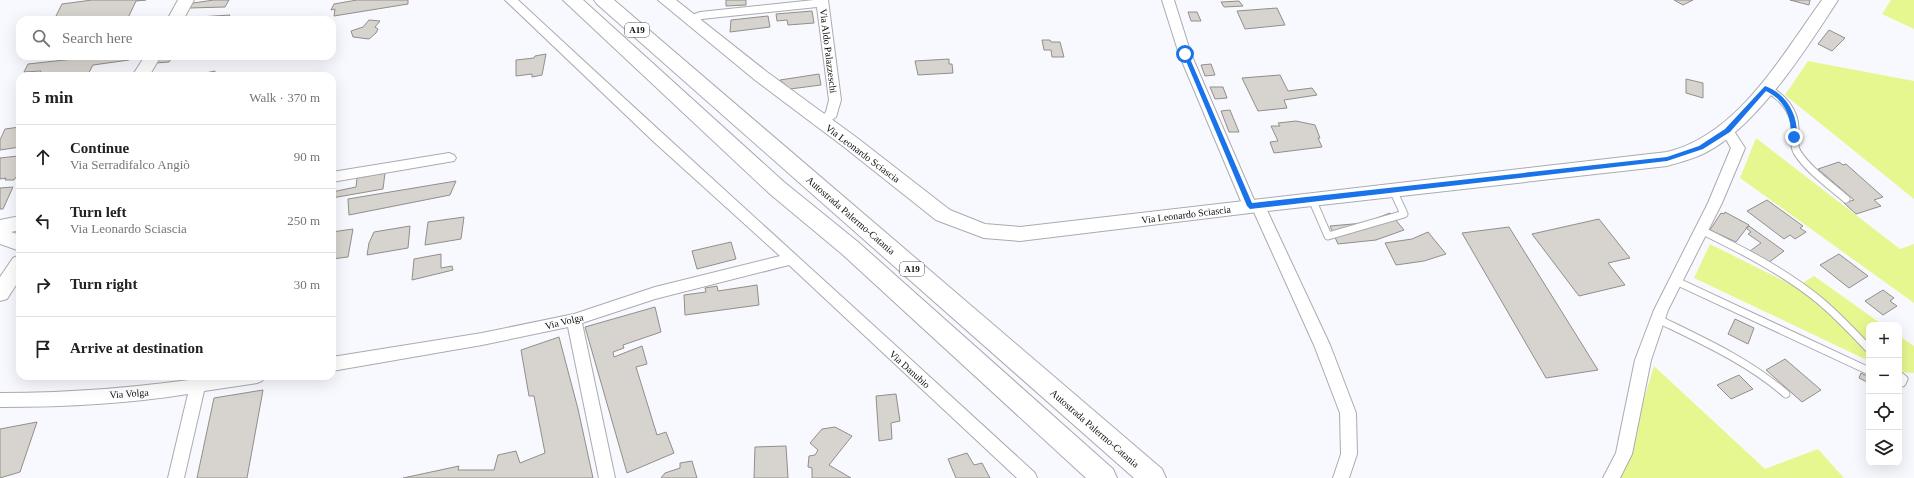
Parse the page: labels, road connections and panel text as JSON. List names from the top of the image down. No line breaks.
{"streets":{"highway":["A19","Autostrada Palermo-Catania"],"street":["Via Aldo Palazzeschi","Via Leonardo Sciascia","Via Volga","Via Danubio"]},"crossings":[["Via Aldo Palazzeschi","Via Leonardo Sciascia"],["Via Volga","Via Danubio"]],"page":{"search":"Search here","heading":["5 min","Walk · 370 m"],"list":[["Continue","Via Serradifalco Angiò","90 m"],["Turn left","Via Leonardo Sciascia","250 m"],["Turn right","30 m"],"Arrive at destination"],"map_buttons":["+","−"]}}
